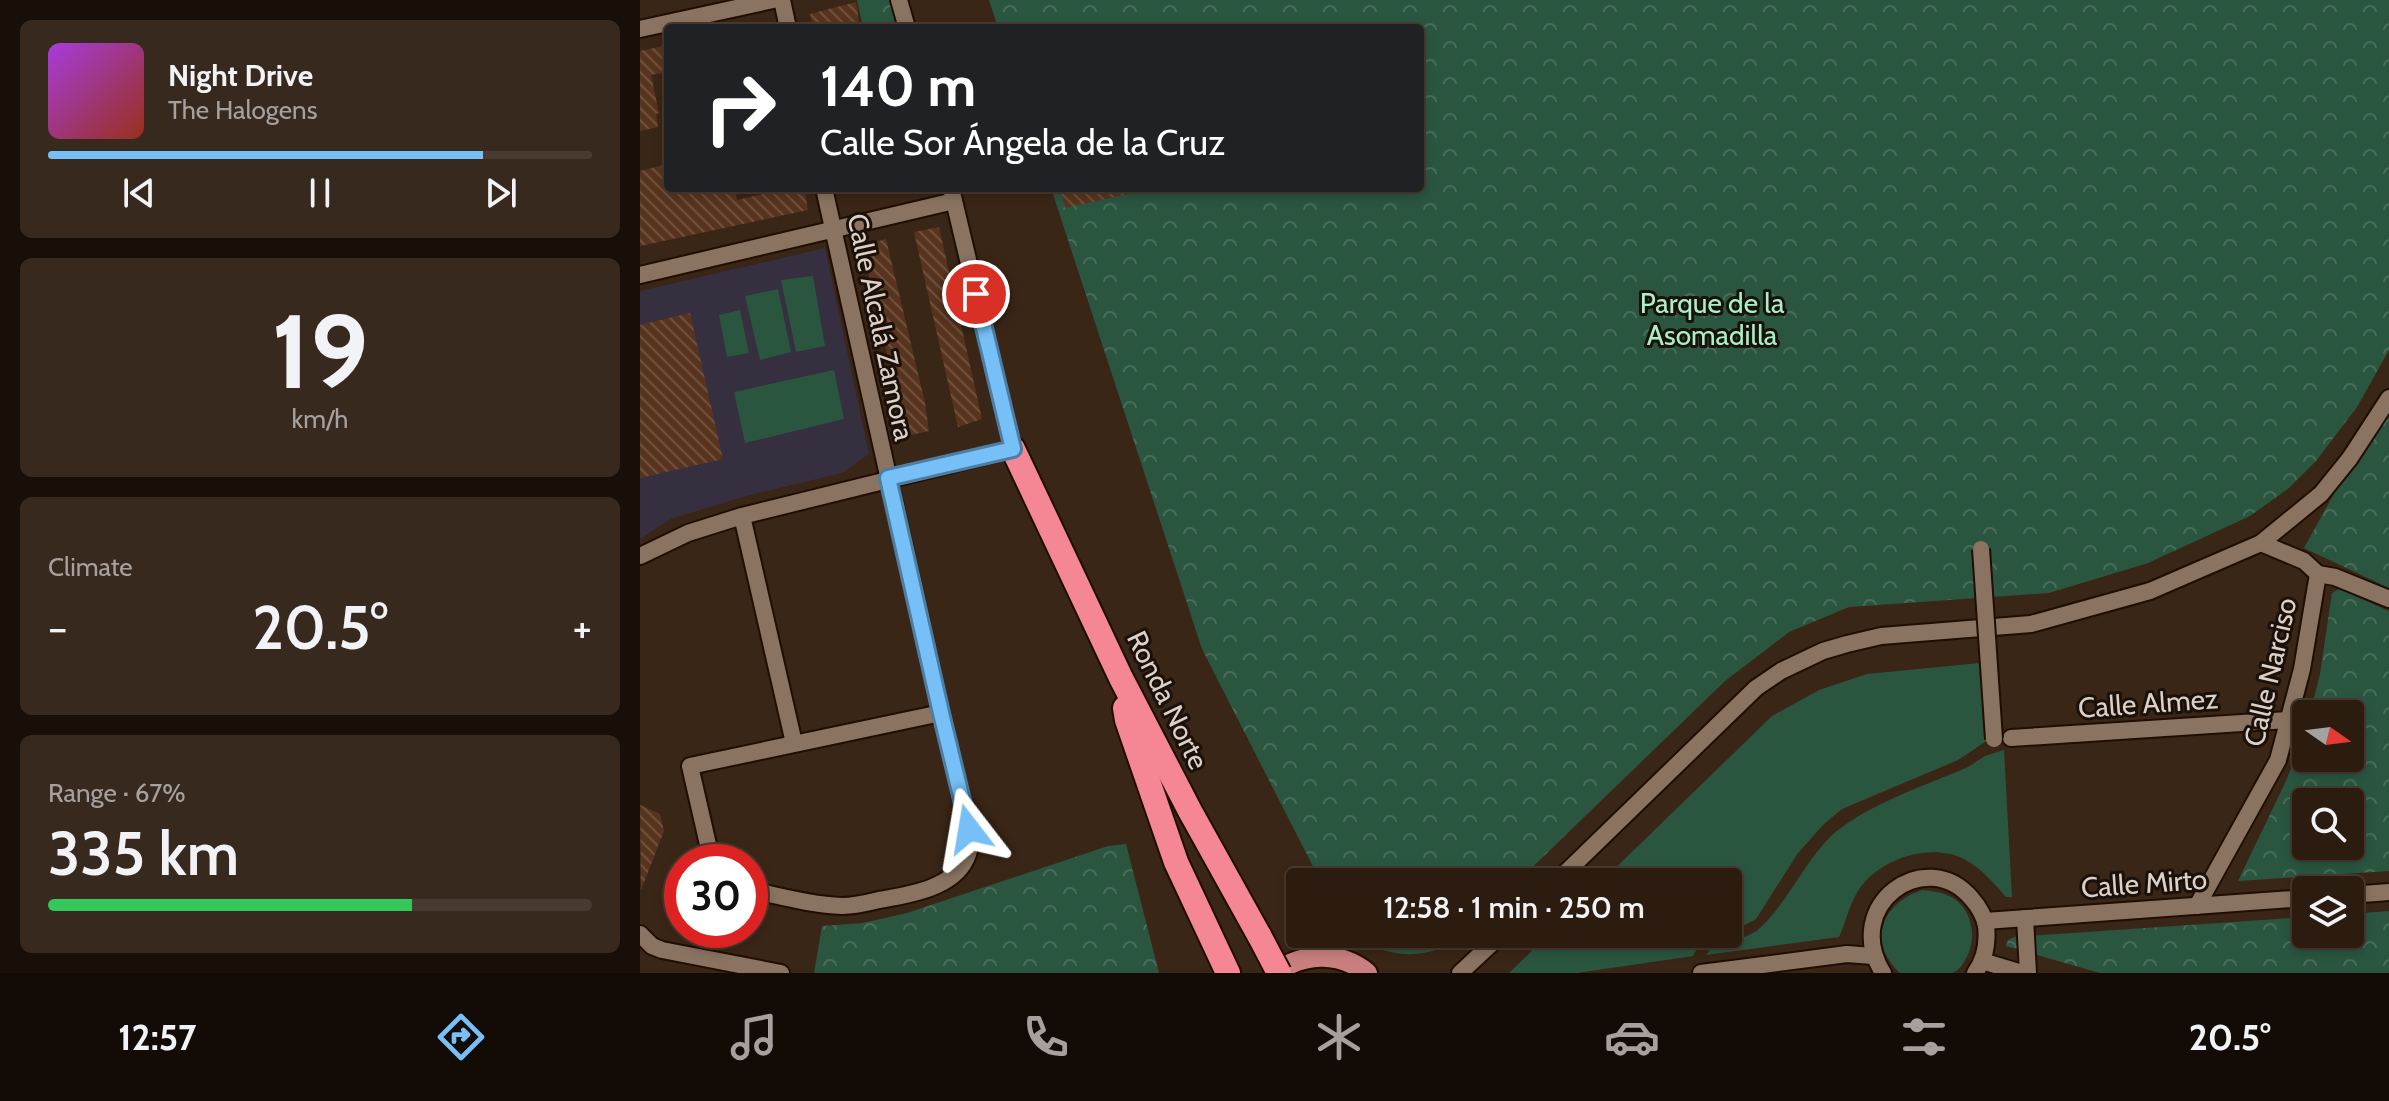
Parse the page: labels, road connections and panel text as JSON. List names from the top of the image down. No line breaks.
{"streets":{"highway":["Ronda Norte"],"street":["Calle Alcalá Zamora","Calle Narciso","Calle Almez","Calle Mirto"]},"crossings":[["Calle Narciso","Calle Almez"],["Calle Narciso","Calle Mirto"]],"parks":["Parque de la Asomadilla"],"north":"right","page":{"turn":["140 m","Calle Sor Ángela de la Cruz"],"song":["Night Drive","The Halogens"],"tile":[["19","km/h"],"Climate",["Range · 67%","335 km"]],"heat":["−","20.5°","+"],"limit":"30","trip":"12:58 · 1 min · 250 m","tabs":["12:57","20.5°"]}}
